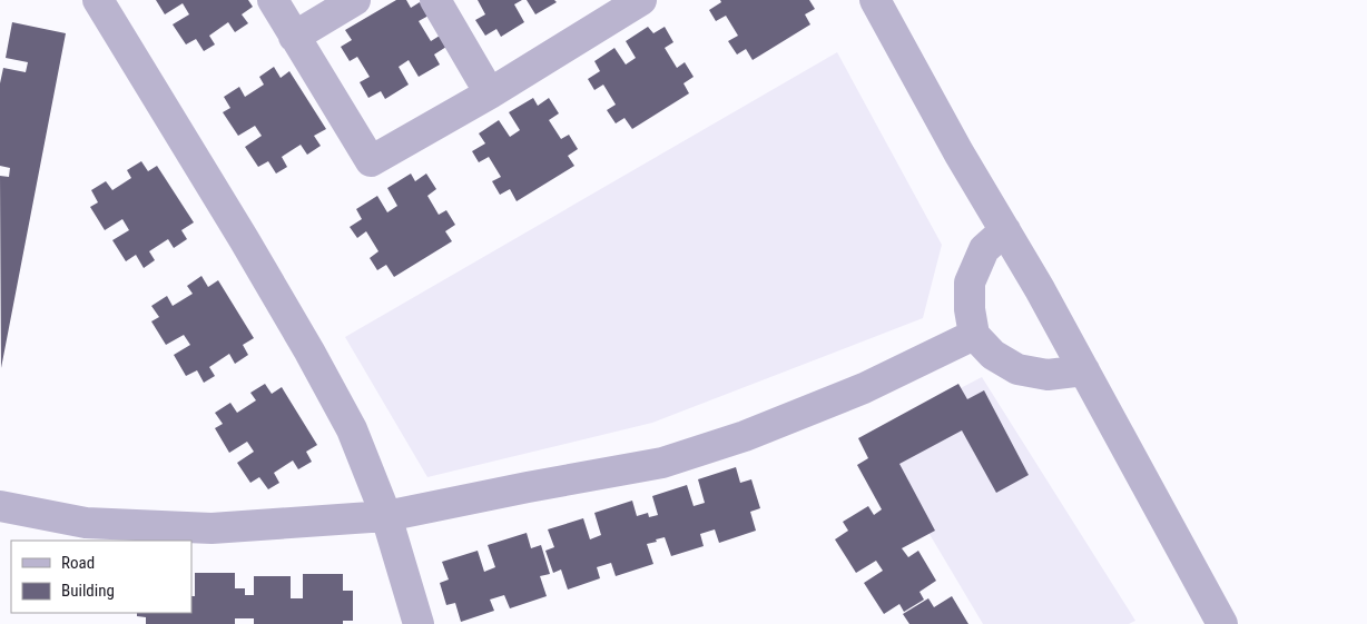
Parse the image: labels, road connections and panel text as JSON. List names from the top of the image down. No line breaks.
{"legend":["Road","Building"]}
